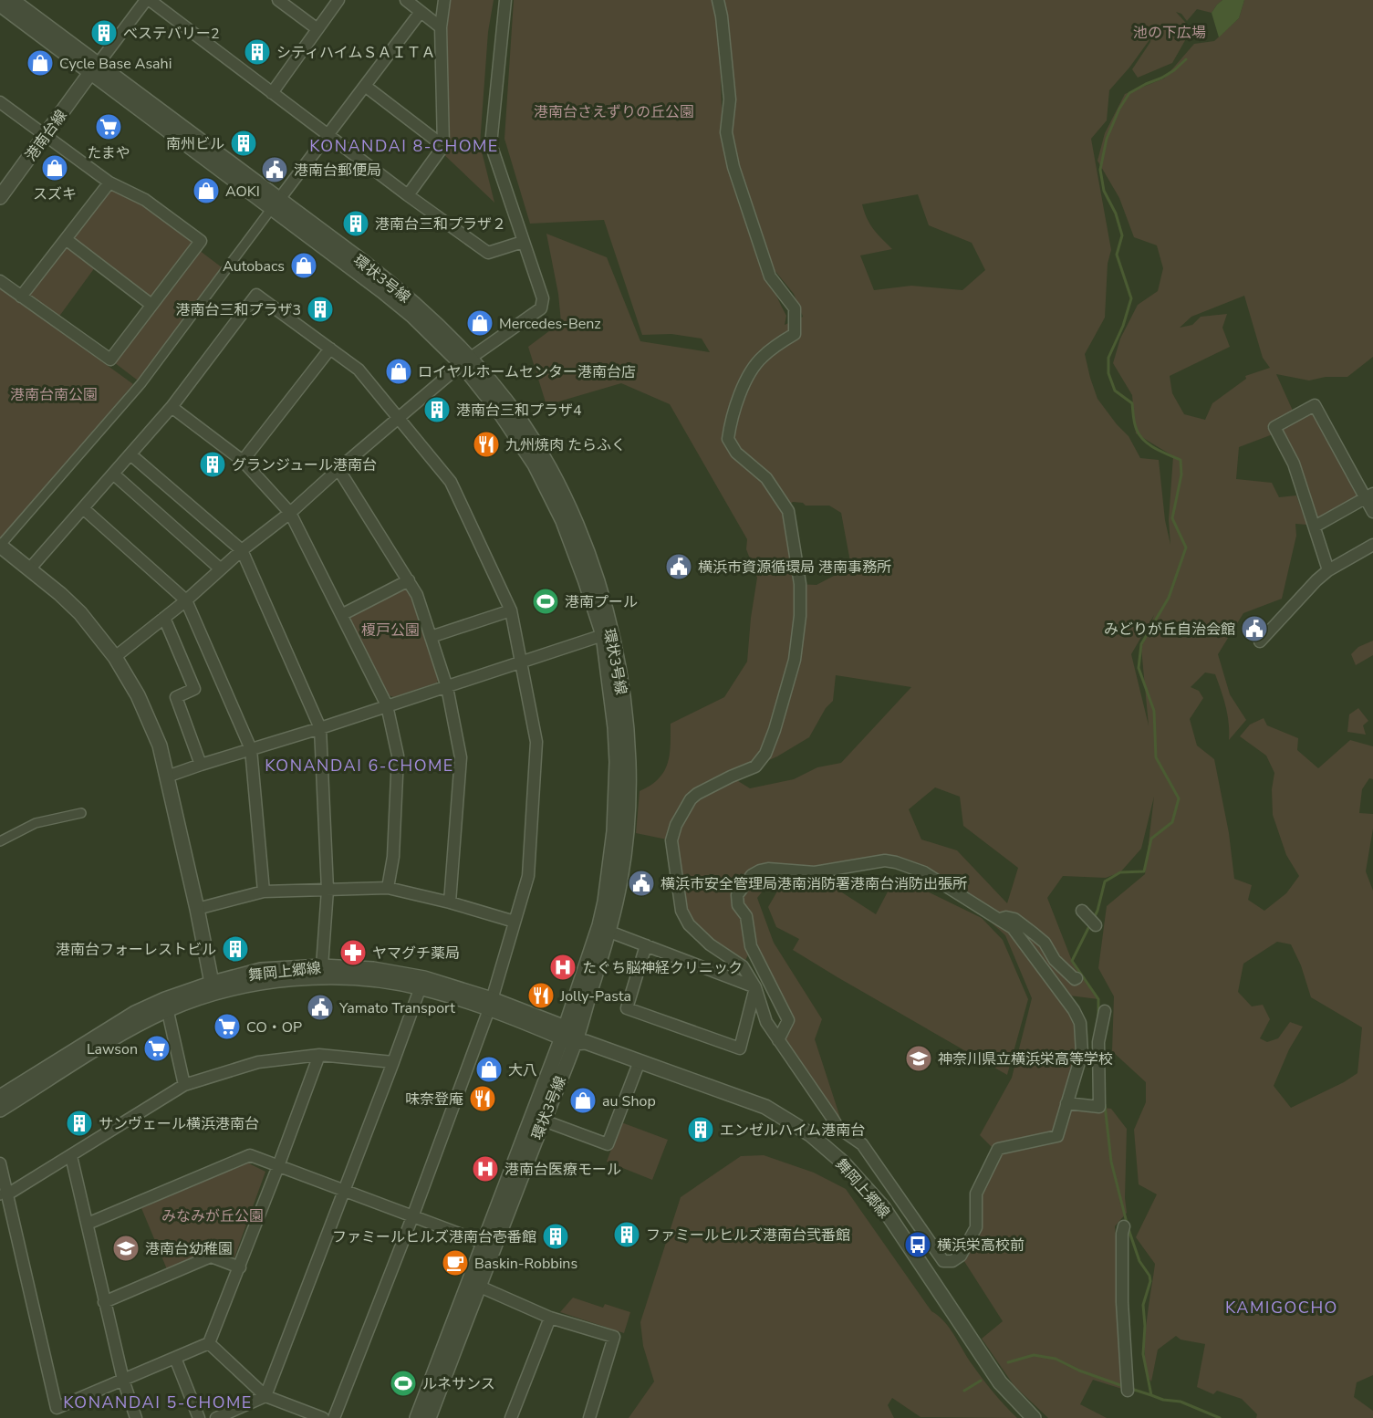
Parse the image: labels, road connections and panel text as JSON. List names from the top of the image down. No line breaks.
{"streets":{"street":["港南台線","環状3号線","舞岡上郷線"]},"crossings":[["港南台線","環状3号線"],["環状3号線","舞岡上郷線"]],"districts":["KONANDAI 8-CHOME","KONANDAI 6-CHOME","KAMIGOCHO","KONANDAI 5-CHOME"],"parks":["池の下広場","港南台さえずりの丘公園","港南台南公園","榎戸公園","みなみが丘公園"],"places":{"building":["べステバリー2","シティハイムＳＡＩＴＡ","南州ビル","港南台三和プラザ２","港南台三和プラザ3","港南台三和プラザ4","グランジュール港南台","港南台フォーレストビル","サンヴェール横浜港南台","エンゼルハイム港南台","ファミールヒルズ港南台弐番館","ファミールヒルズ港南台壱番館"],"shop":["Cycle Base Asahi","スズキ","AOKI","Autobacs","Mercedes-Benz","ロイヤルホームセンター港南台店","大八","au Shop"],"supermarket":["たまや","CO・OP","Lawson"],"public building":["港南台郵便局","横浜市資源循環局 港南事務所","みどりが丘自治会館","横浜市安全管理局港南消防署港南台消防出張所","Yamato Transport"],"restaurant":["九州焼肉 たらふく","Jolly-Pasta","味奈登庵"],"sports":["港南プール","ルネサンス"],"pharmacy":["ヤマグチ薬局"],"hospital":["たぐち脳神経クリニック","港南台医療モール"],"school or university":["神奈川県立横浜栄高等学校","港南台幼稚園"],"bus stop":["横浜栄高校前"],"cafe":["Baskin-Robbins"]}}
